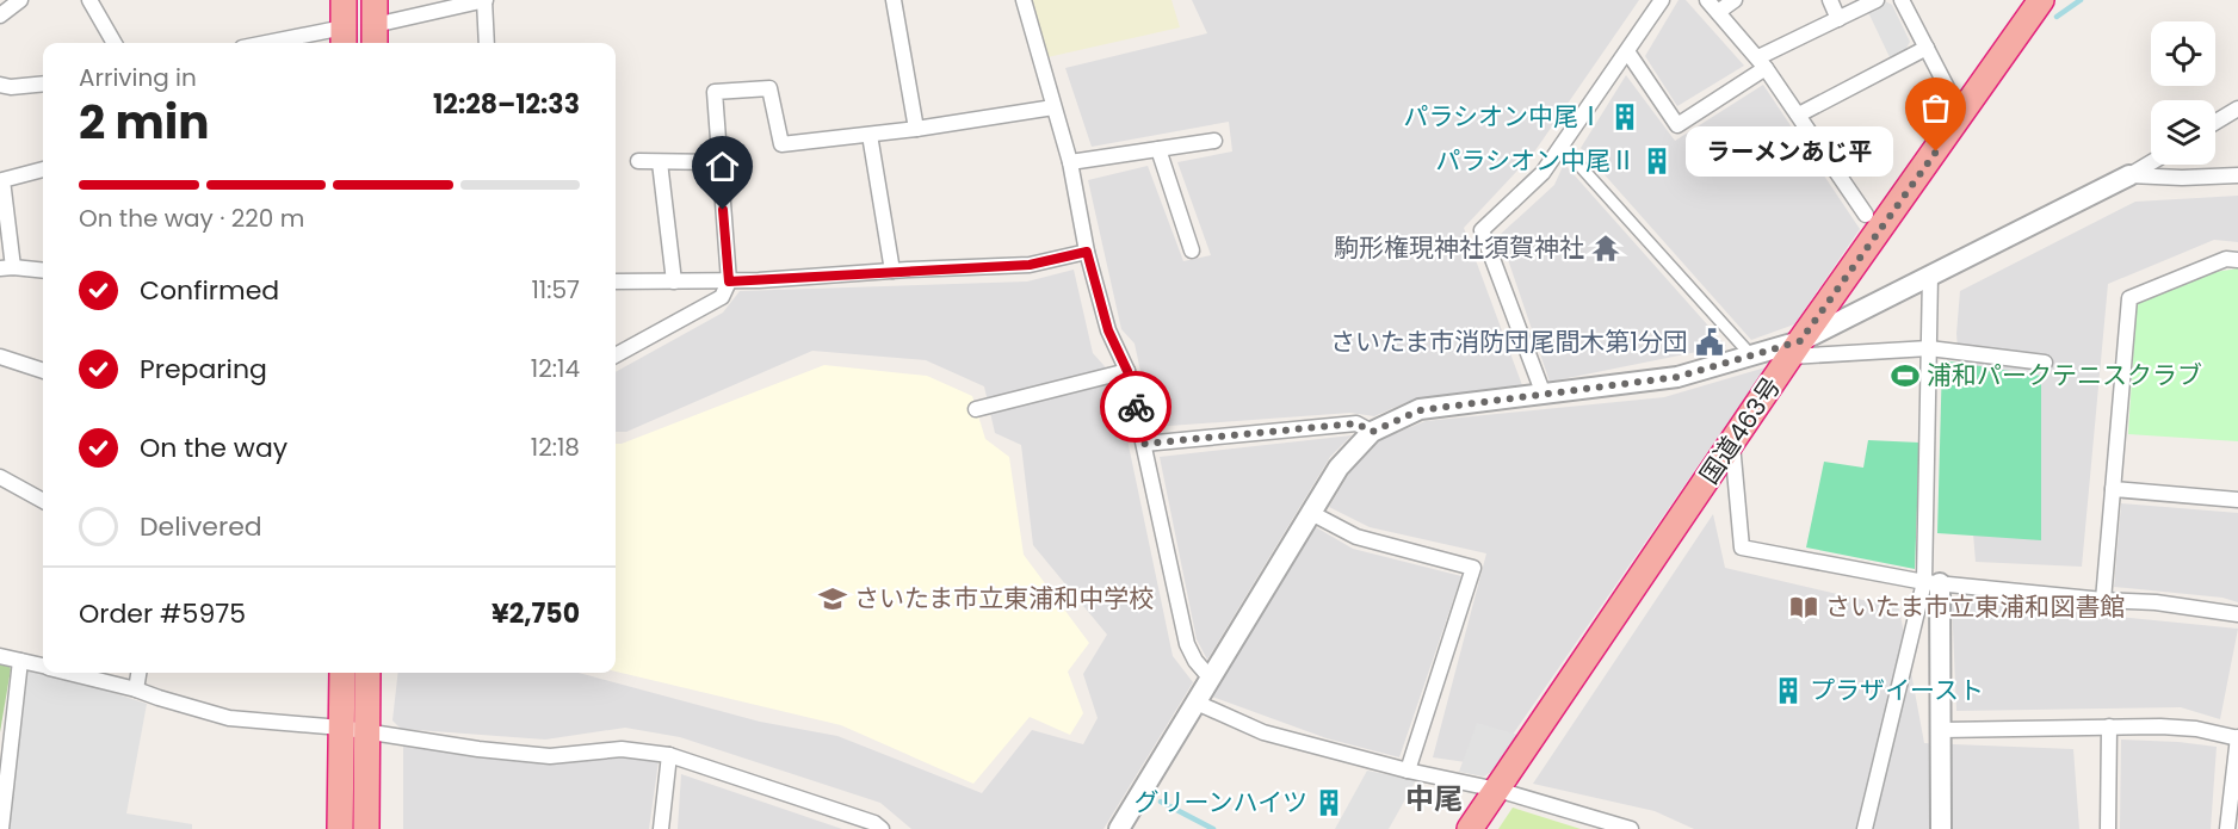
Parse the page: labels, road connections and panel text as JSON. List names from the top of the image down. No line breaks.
{"streets":{"highway":["国道463号"]},"districts":["中尾"],"places":{"building":["パラシオン中尾Ⅰ","パラシオン中尾Ⅱ","プラザイースト","グリーンハイツ"],"other":["ラーメンあじ平"],"temple":["駒形権現神社須賀神社"],"public building":["さいたま市消防団尾間木第1分団"],"sports":["浦和パークテニスクラブ"],"school or university":["さいたま市立東浦和中学校"],"library":["さいたま市立東浦和図書館"]},"page":{"heading":["2 min","Arriving in","12:28–12:33"],"panel":["Order #5975","¥2,750"],"bubble":"ラーメンあじ平","bar":"On the way · 220 m","list":[["Confirmed","11:57"],["Preparing","12:14"],["On the way","12:18"],"Delivered"]}}
